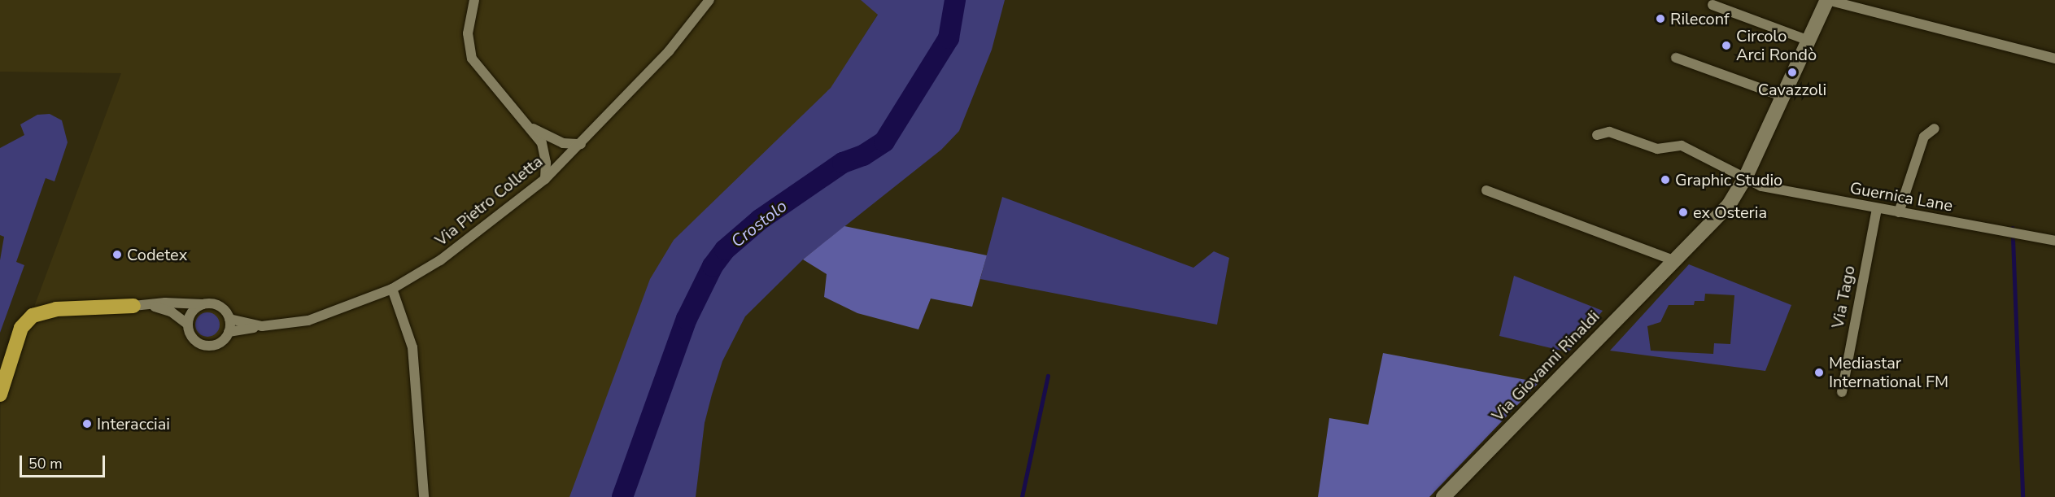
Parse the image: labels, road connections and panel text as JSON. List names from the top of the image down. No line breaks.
{"streets":{"street":["Guernica Lane","Via Pietro Colletta","Via Tago","Via Giovanni Rinaldi"]},"crossings":[["Guernica Lane","Via Tago"],["Guernica Lane","Via Giovanni Rinaldi"]],"water":["Crostolo"],"places":["Rileconf","Circolo Arci Rondò","Cavazzoli","Graphic Studio","ex Osteria","Codetex","Mediastar International FM","Interacciai"],"scale_bar":"50 m"}
